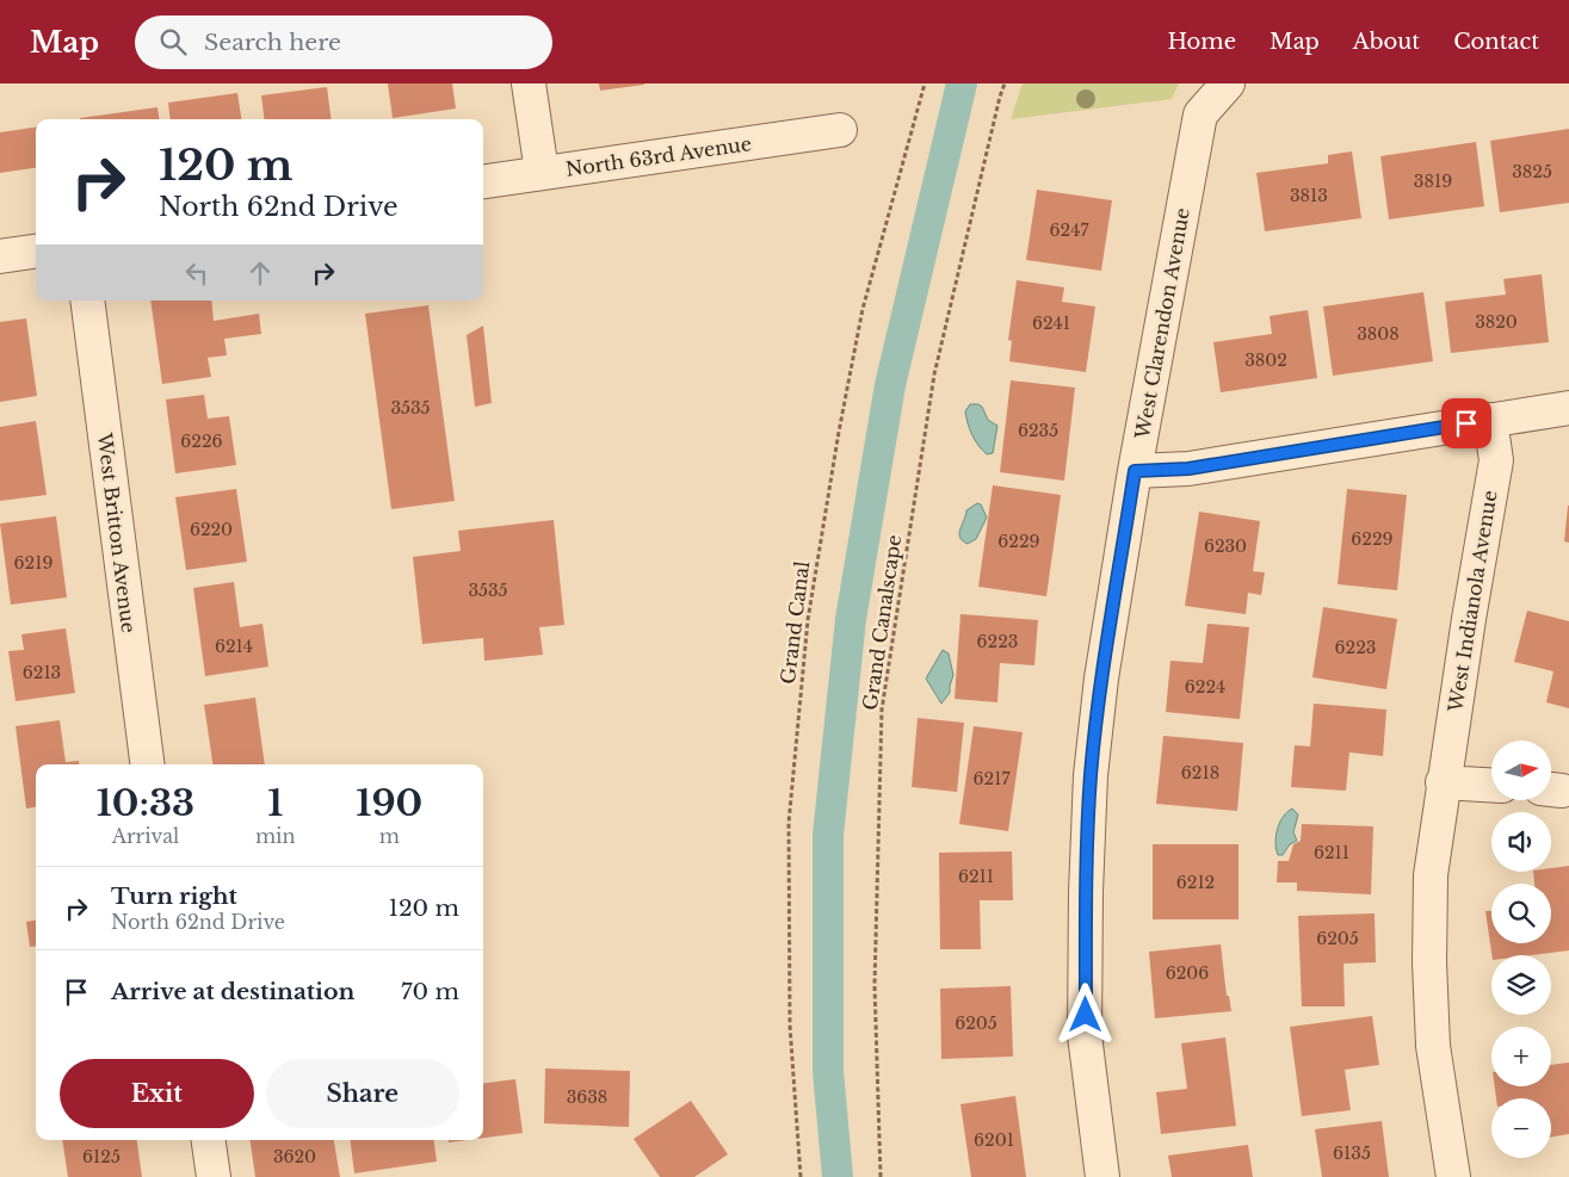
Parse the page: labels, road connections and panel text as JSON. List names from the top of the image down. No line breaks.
{"streets":{"street":["North 63rd Avenue","West Clarendon Avenue","West Britton Avenue","West Indianola Avenue"],"path":["Grand Canal","Grand Canalscape"]},"house_numbers":["3825","3819","3813","6247","3820","6241","3808","3802","3535","6235","6226","6220","6229","6229","6230","6219","3535","6223","6214","6223","6213","6224","6218","6217","6211","6211","6212","6205","6206","6205","3638","6201","6135","6125","3620"],"north":"right","page":{"header":"Map","search":"Search here","nav":["Home","Map","About","Contact"],"turn":["120 m","North 62nd Drive"],"map_buttons":["+","−"],"eta":["10:33","Arrival","1","min","190","m"],"list":[{"name":"Turn right","note":"North 62nd Drive","value":"120 m"},{"name":"Arrive at destination","value":"70 m"}],"buttons":["Exit","Share"]}}
